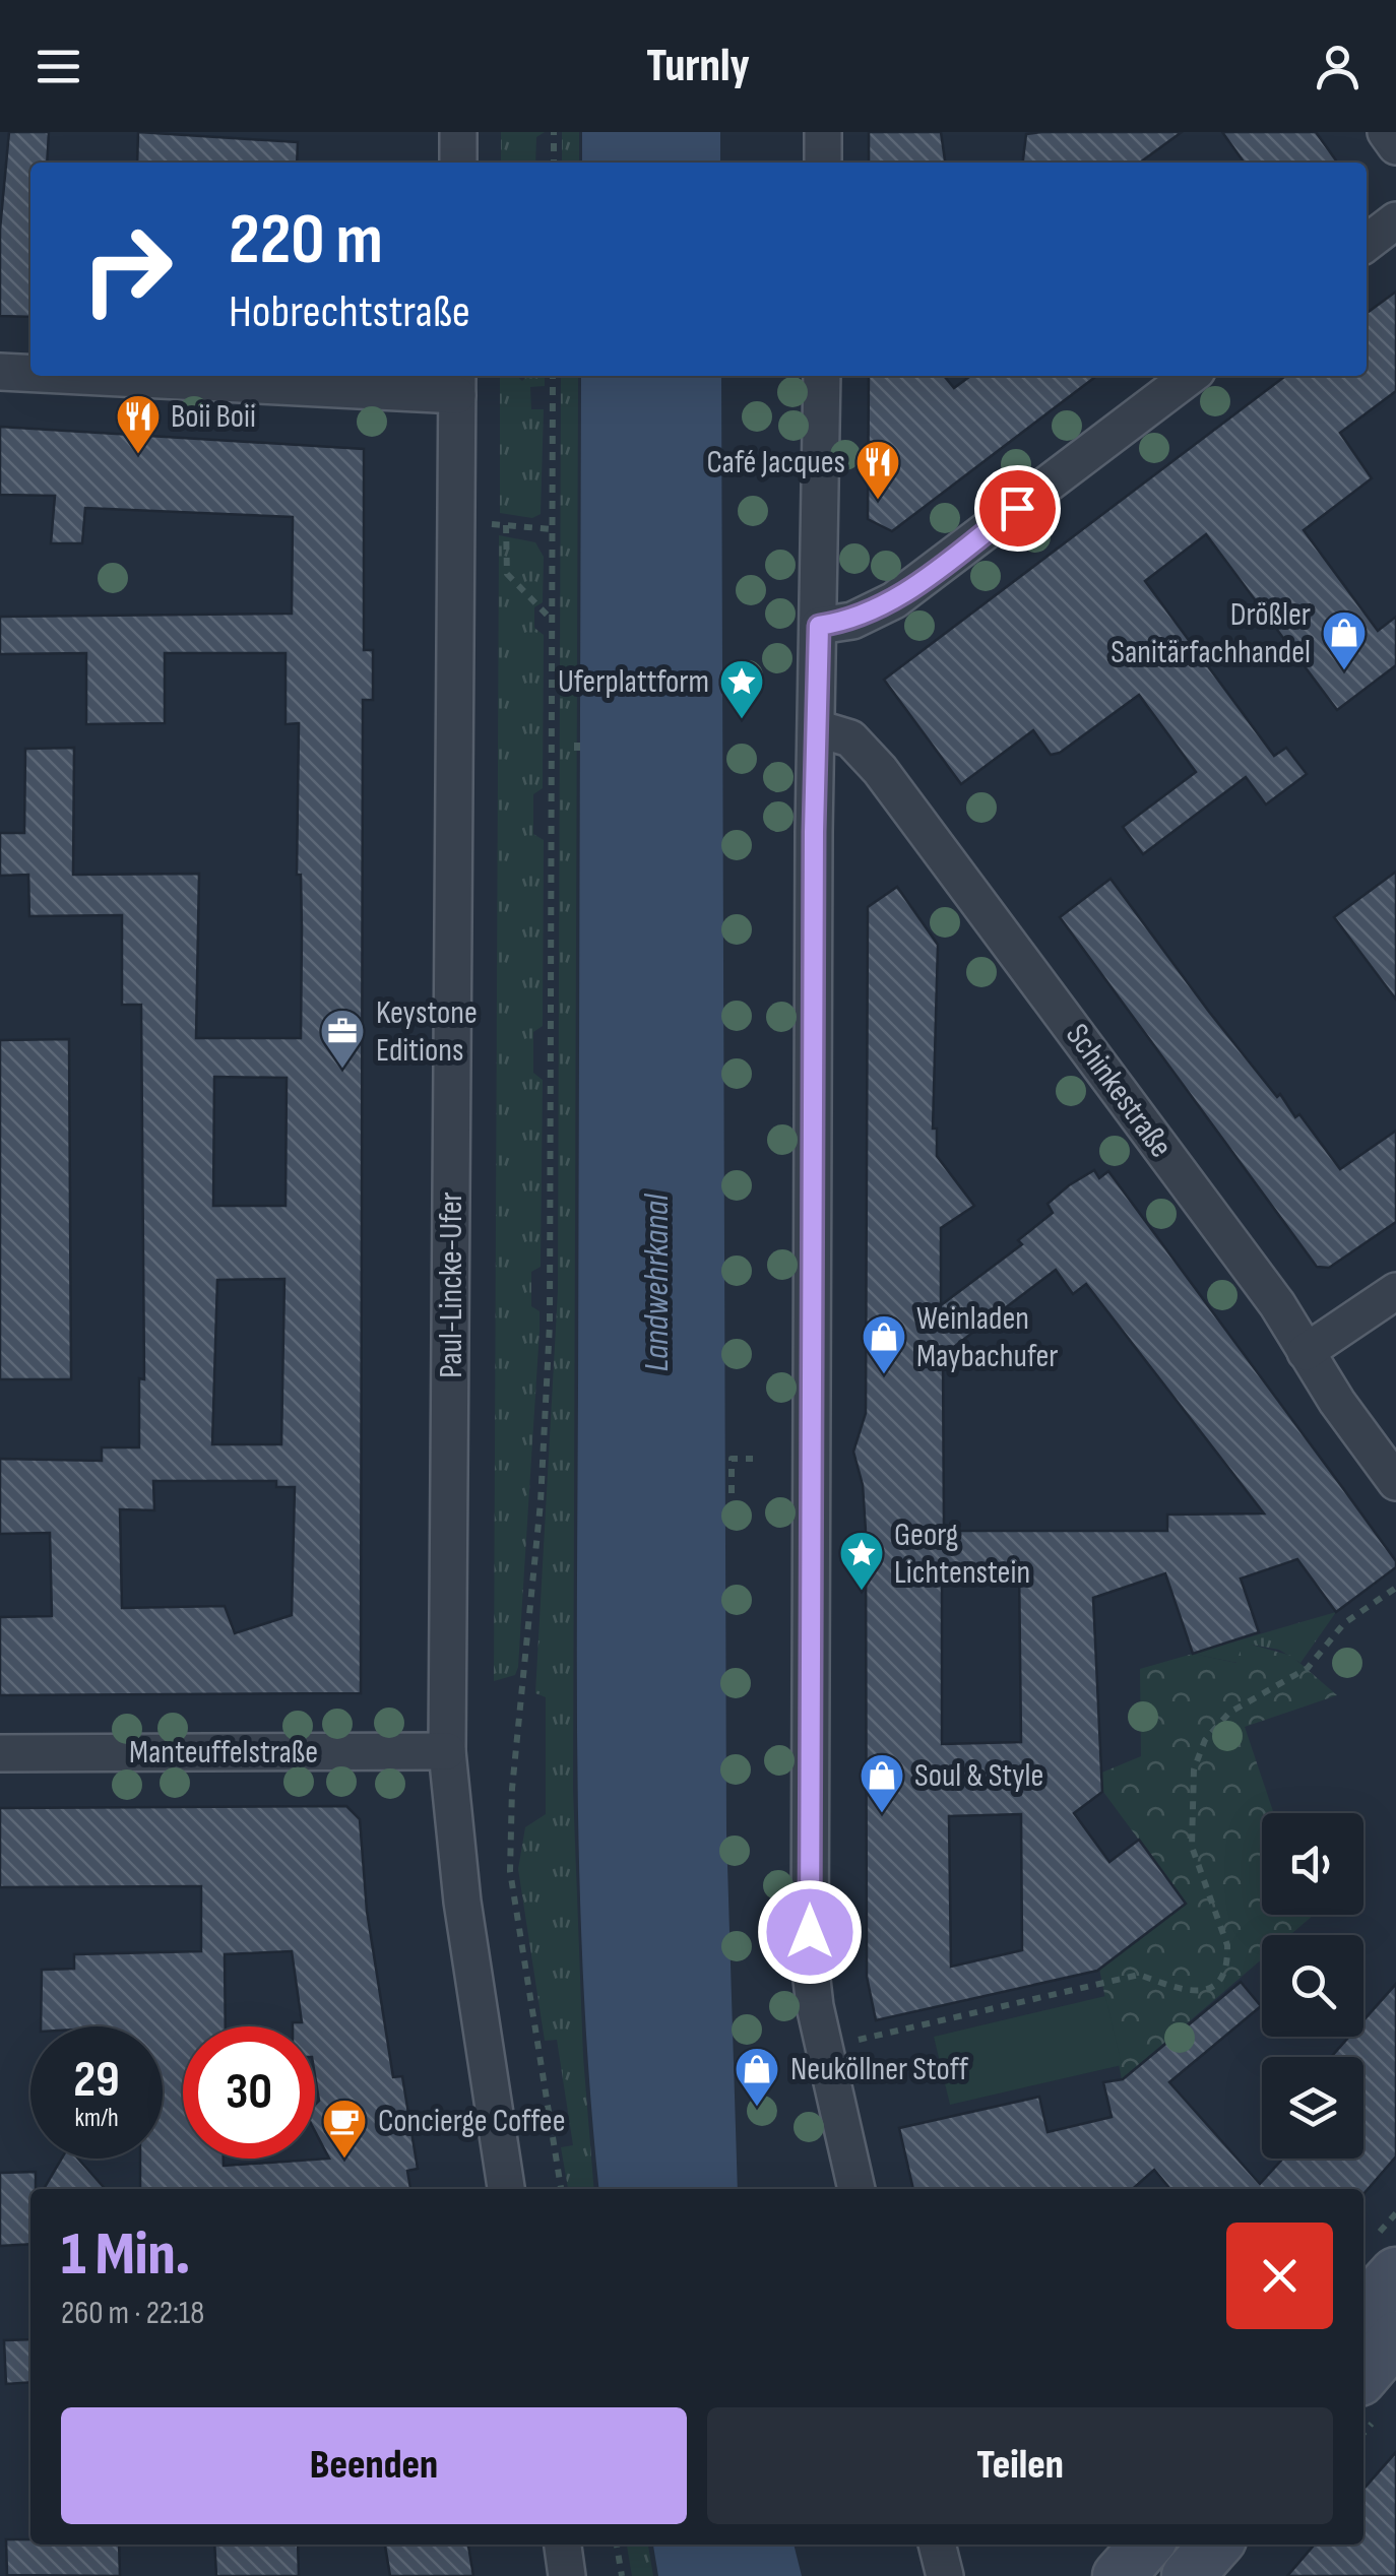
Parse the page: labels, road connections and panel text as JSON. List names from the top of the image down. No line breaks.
{"streets":{"street":["Schinkestraße","Paul-Lincke-Ufer","Manteuffelstraße"]},"crossings":[["Paul-Lincke-Ufer","Manteuffelstraße"]],"water":["Landwehrkanal"],"places":{"restaurant":["Boii Boii","Café Jacques"],"shop":["Drößler Sanitärfachhandel","Weinladen Maybachufer","Soul & Style","Neuköllner Stoff"],"place":["Uferplattform","Georg Lichtenstein"],"office":["Keystone Editions"],"cafe":["Concierge Coffee"]},"page":{"header":"Turnly","turn":["220 m","Hobrechtstraße"],"speed":"29 km/h","limit":"30","heading":["1 Min.","260 m · 22:18"],"buttons":["Beenden","Teilen"]}}
